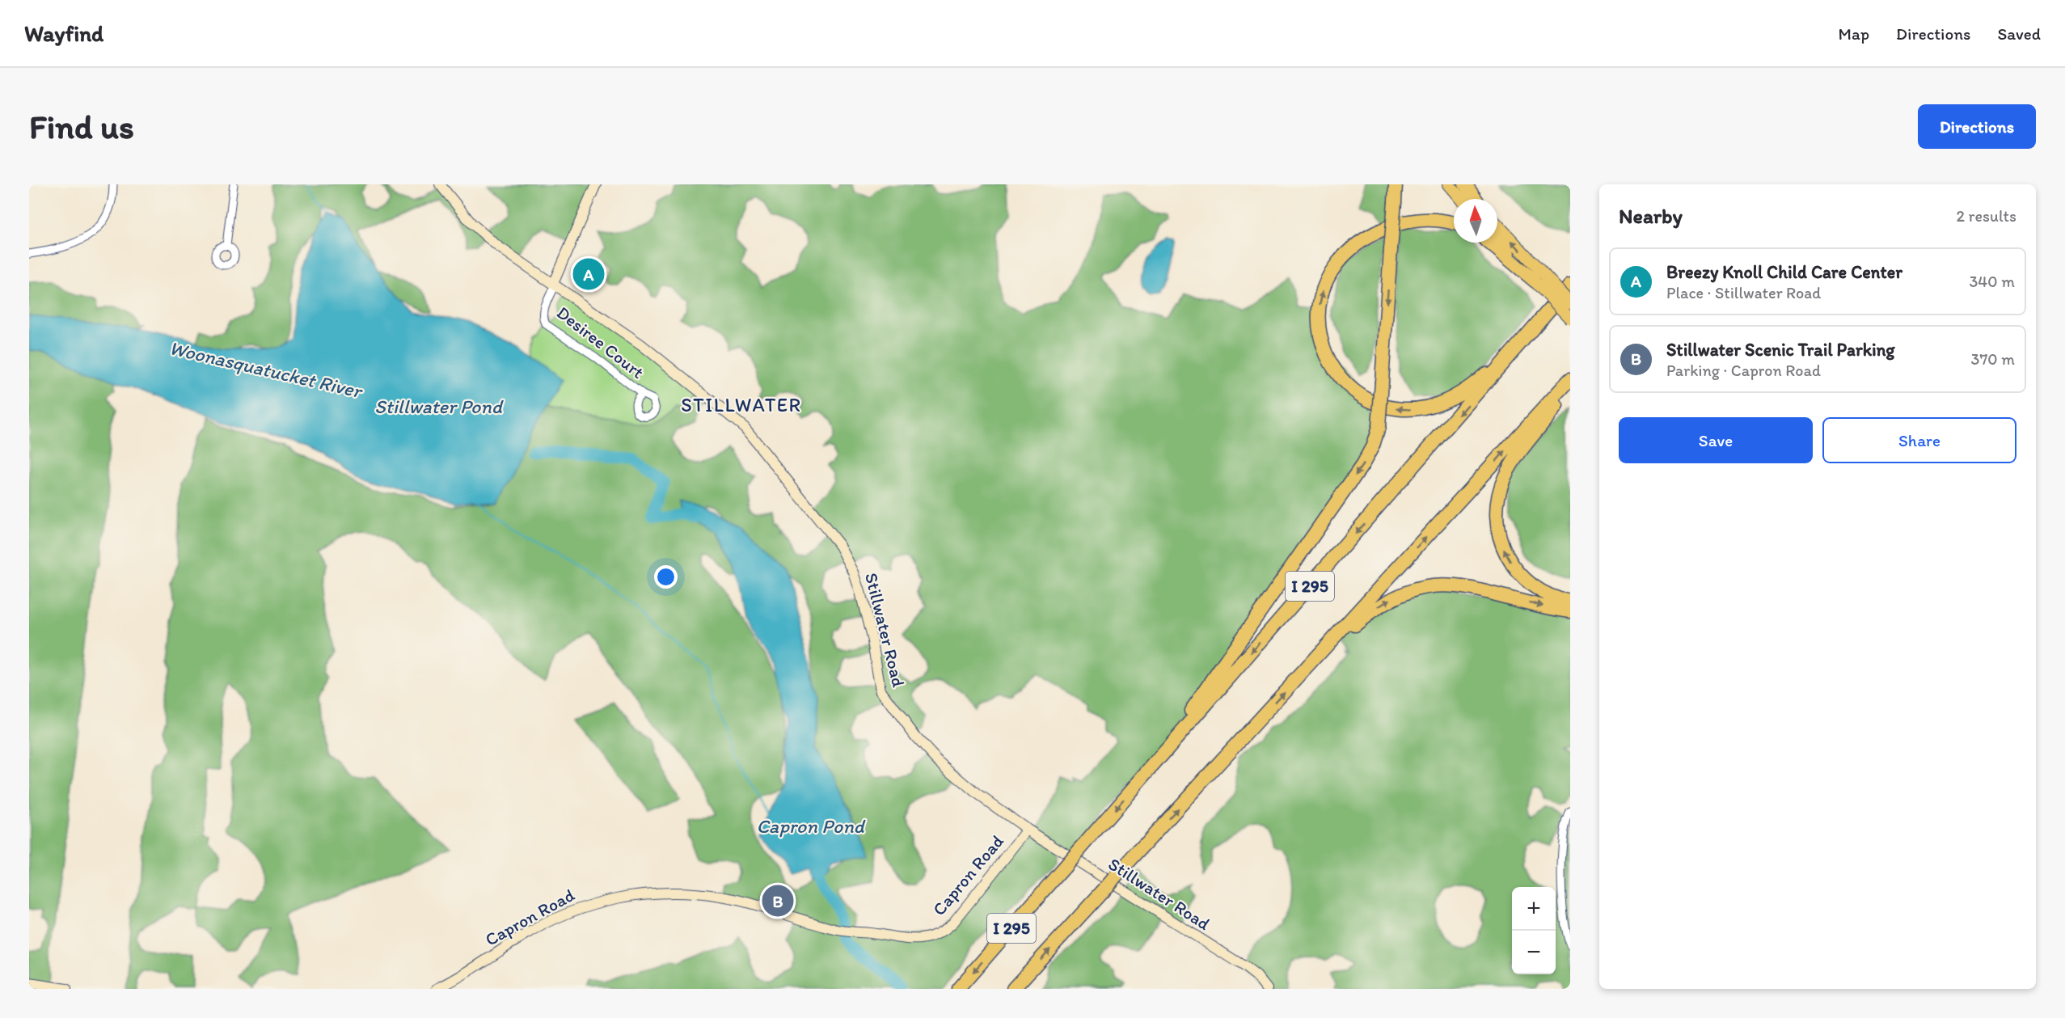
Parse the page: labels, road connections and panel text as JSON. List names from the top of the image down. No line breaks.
{"streets":{"highway":["I 295"],"street":["Desiree Court","Stillwater Road","Capron Road"]},"crossings":[["Desiree Court","Stillwater Road"],["Stillwater Road","Capron Road"]],"districts":["STILLWATER"],"water":["Woonasquatucket River","Stillwater Pond","Capron Pond"],"north":"top","page":{"header":"Wayfind","nav":["Map","Directions","Saved"],"buttons":["Directions",["Save","Share"]],"title":"Find us","heading":["Nearby","2 results"],"list":[{"mark":"A","name":"Breezy Knoll Child Care Center","note":"Place · Stillwater Road","value":"340 m"},{"mark":"B","name":"Stillwater Scenic Trail Parking","note":"Parking · Capron Road","value":"370 m"}],"pins":["A","B"],"map_buttons":["+","−"]}}
